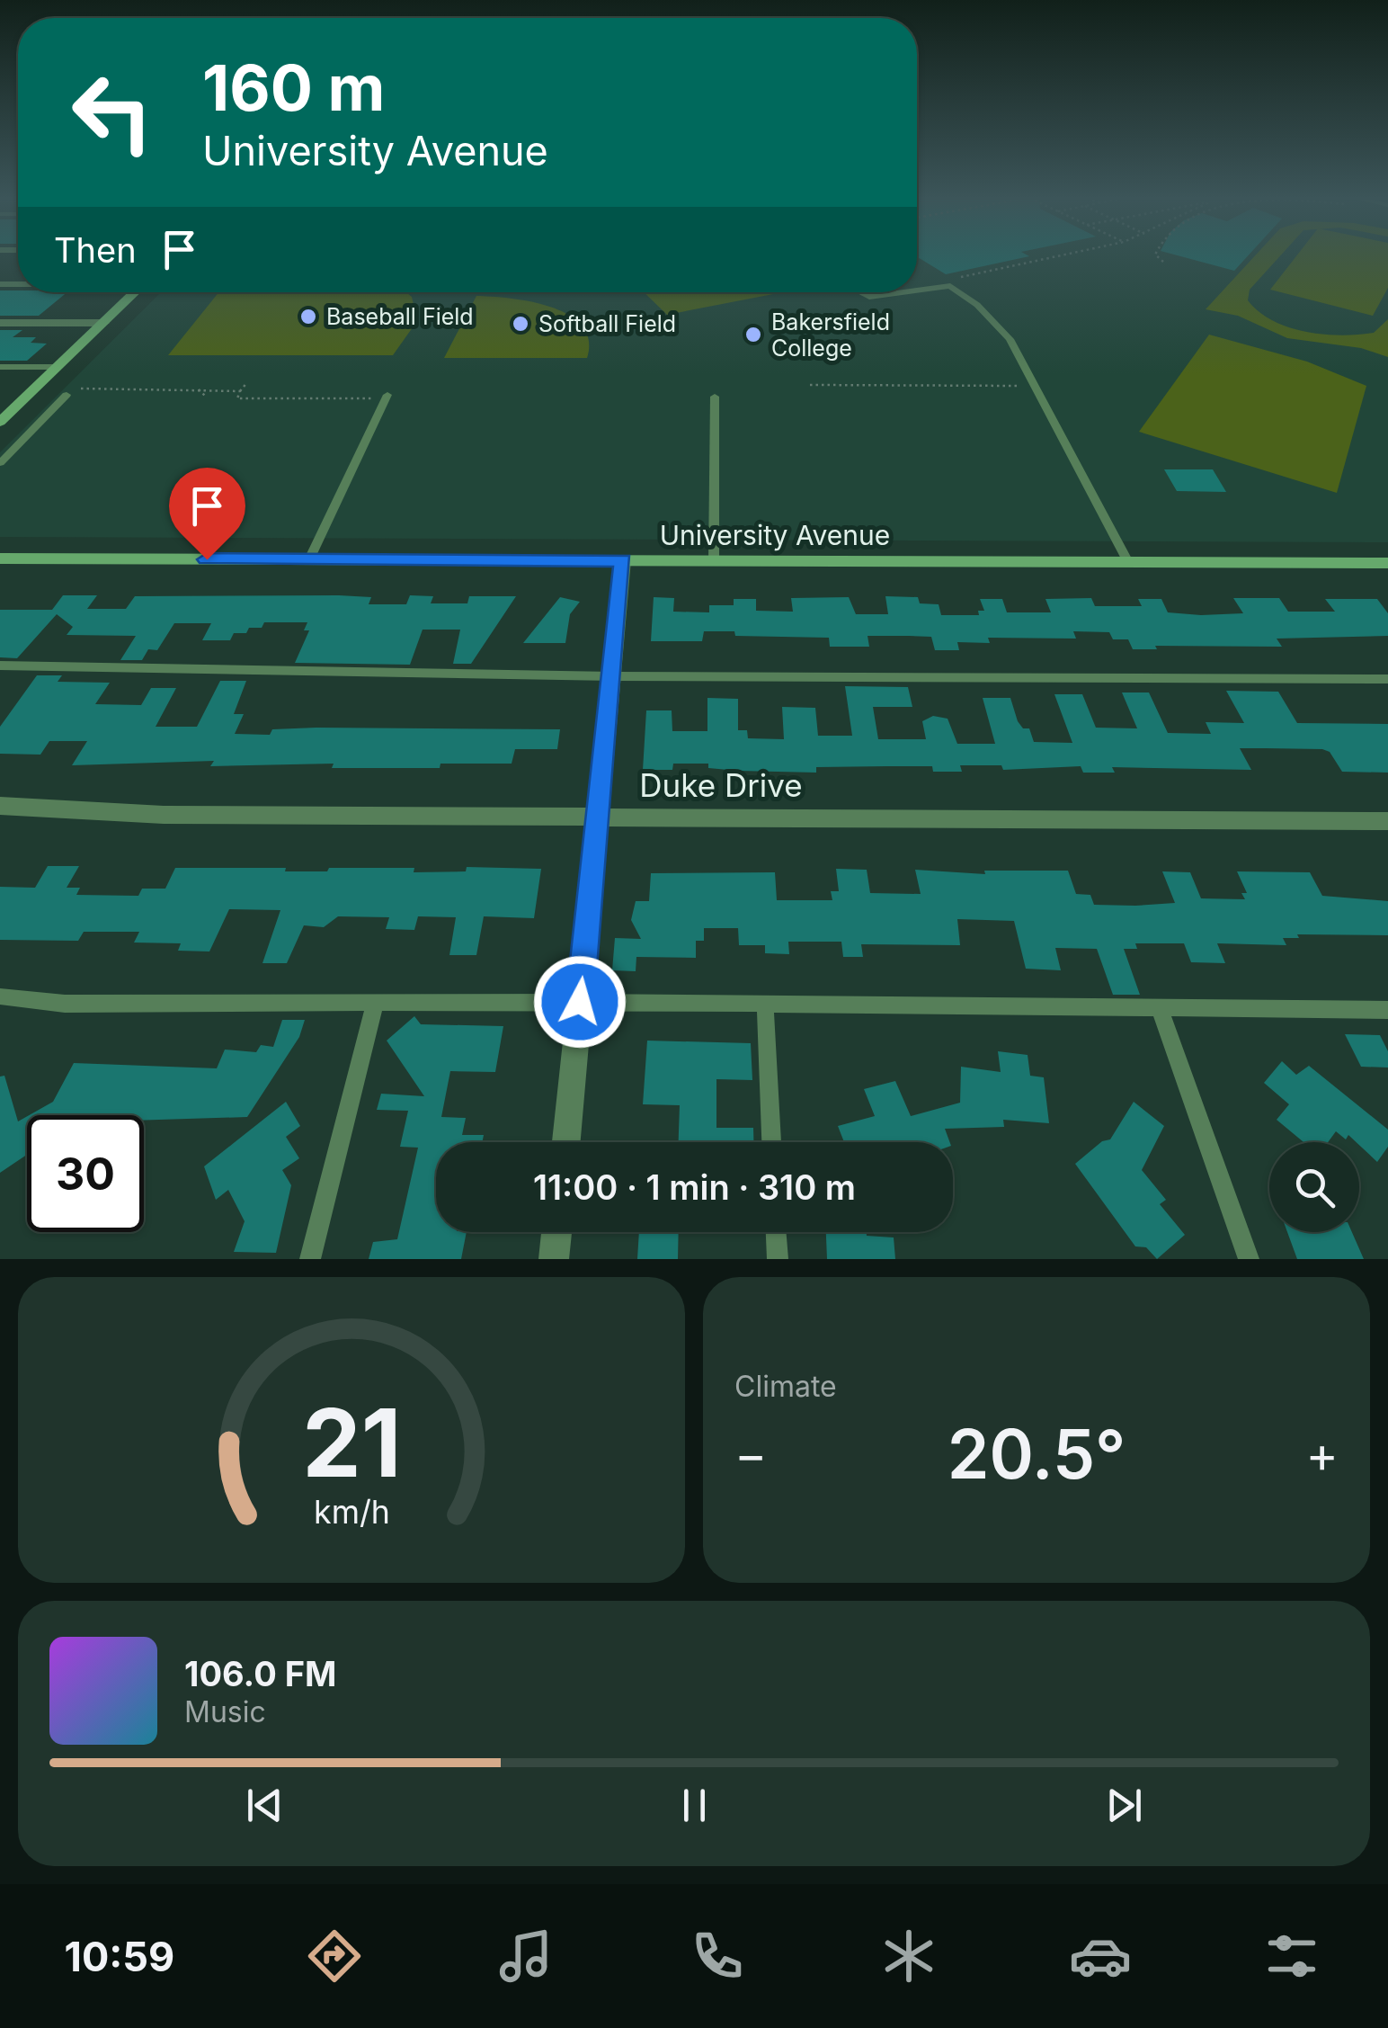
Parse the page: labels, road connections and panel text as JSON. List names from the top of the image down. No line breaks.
{"streets":{"street":["University Avenue","Duke Drive"]},"places":["Baseball Field","Softball Field","Bakersfield College"],"page":{"turn":["160 m","University Avenue"],"then":"Then","limit":"30","trip":"11:00 · 1 min · 310 m","tile":"Climate","heat":["−","20.5°","+"],"song":["106.0 FM","Music"],"tabs":"10:59","gauge":["21","km/h"]}}
